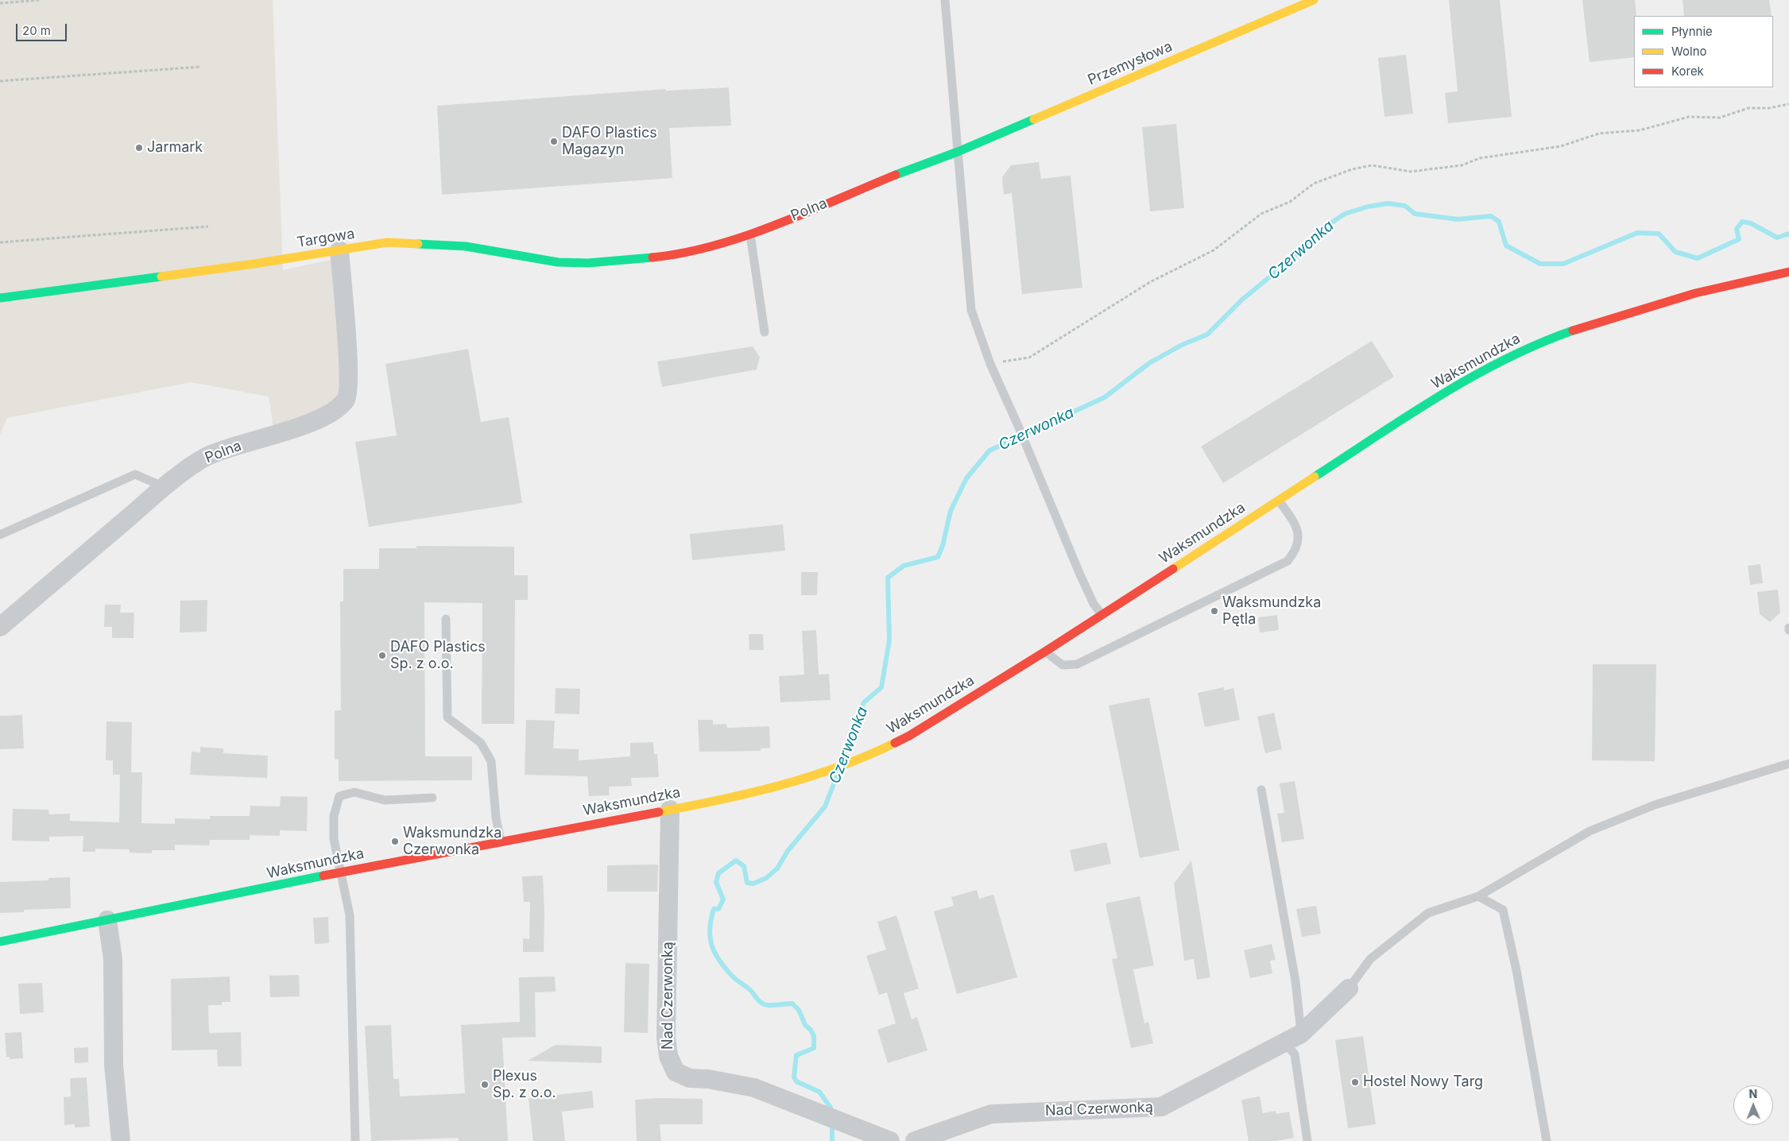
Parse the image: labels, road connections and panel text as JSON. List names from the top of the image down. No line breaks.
{"streets":{"street":["Przemysłowa","Polna","Targowa","Waksmundzka","Nad Czerwonką"]},"crossings":[["Przemysłowa","Polna"],["Polna","Targowa"],["Waksmundzka","Nad Czerwonką"]],"water":["Czerwonka"],"places":["DAFO Plastics Magazyn","Jarmark","Waksmundzka Pętla","DAFO Plastics Sp. z o.o.","Waksmundzka Czerwonka","Hostel Nowy Targ","Plexus Sp. z o.o."],"legend":["Płynnie","Wolno","Korek"],"scale_bar":"20 m","north":"top"}
